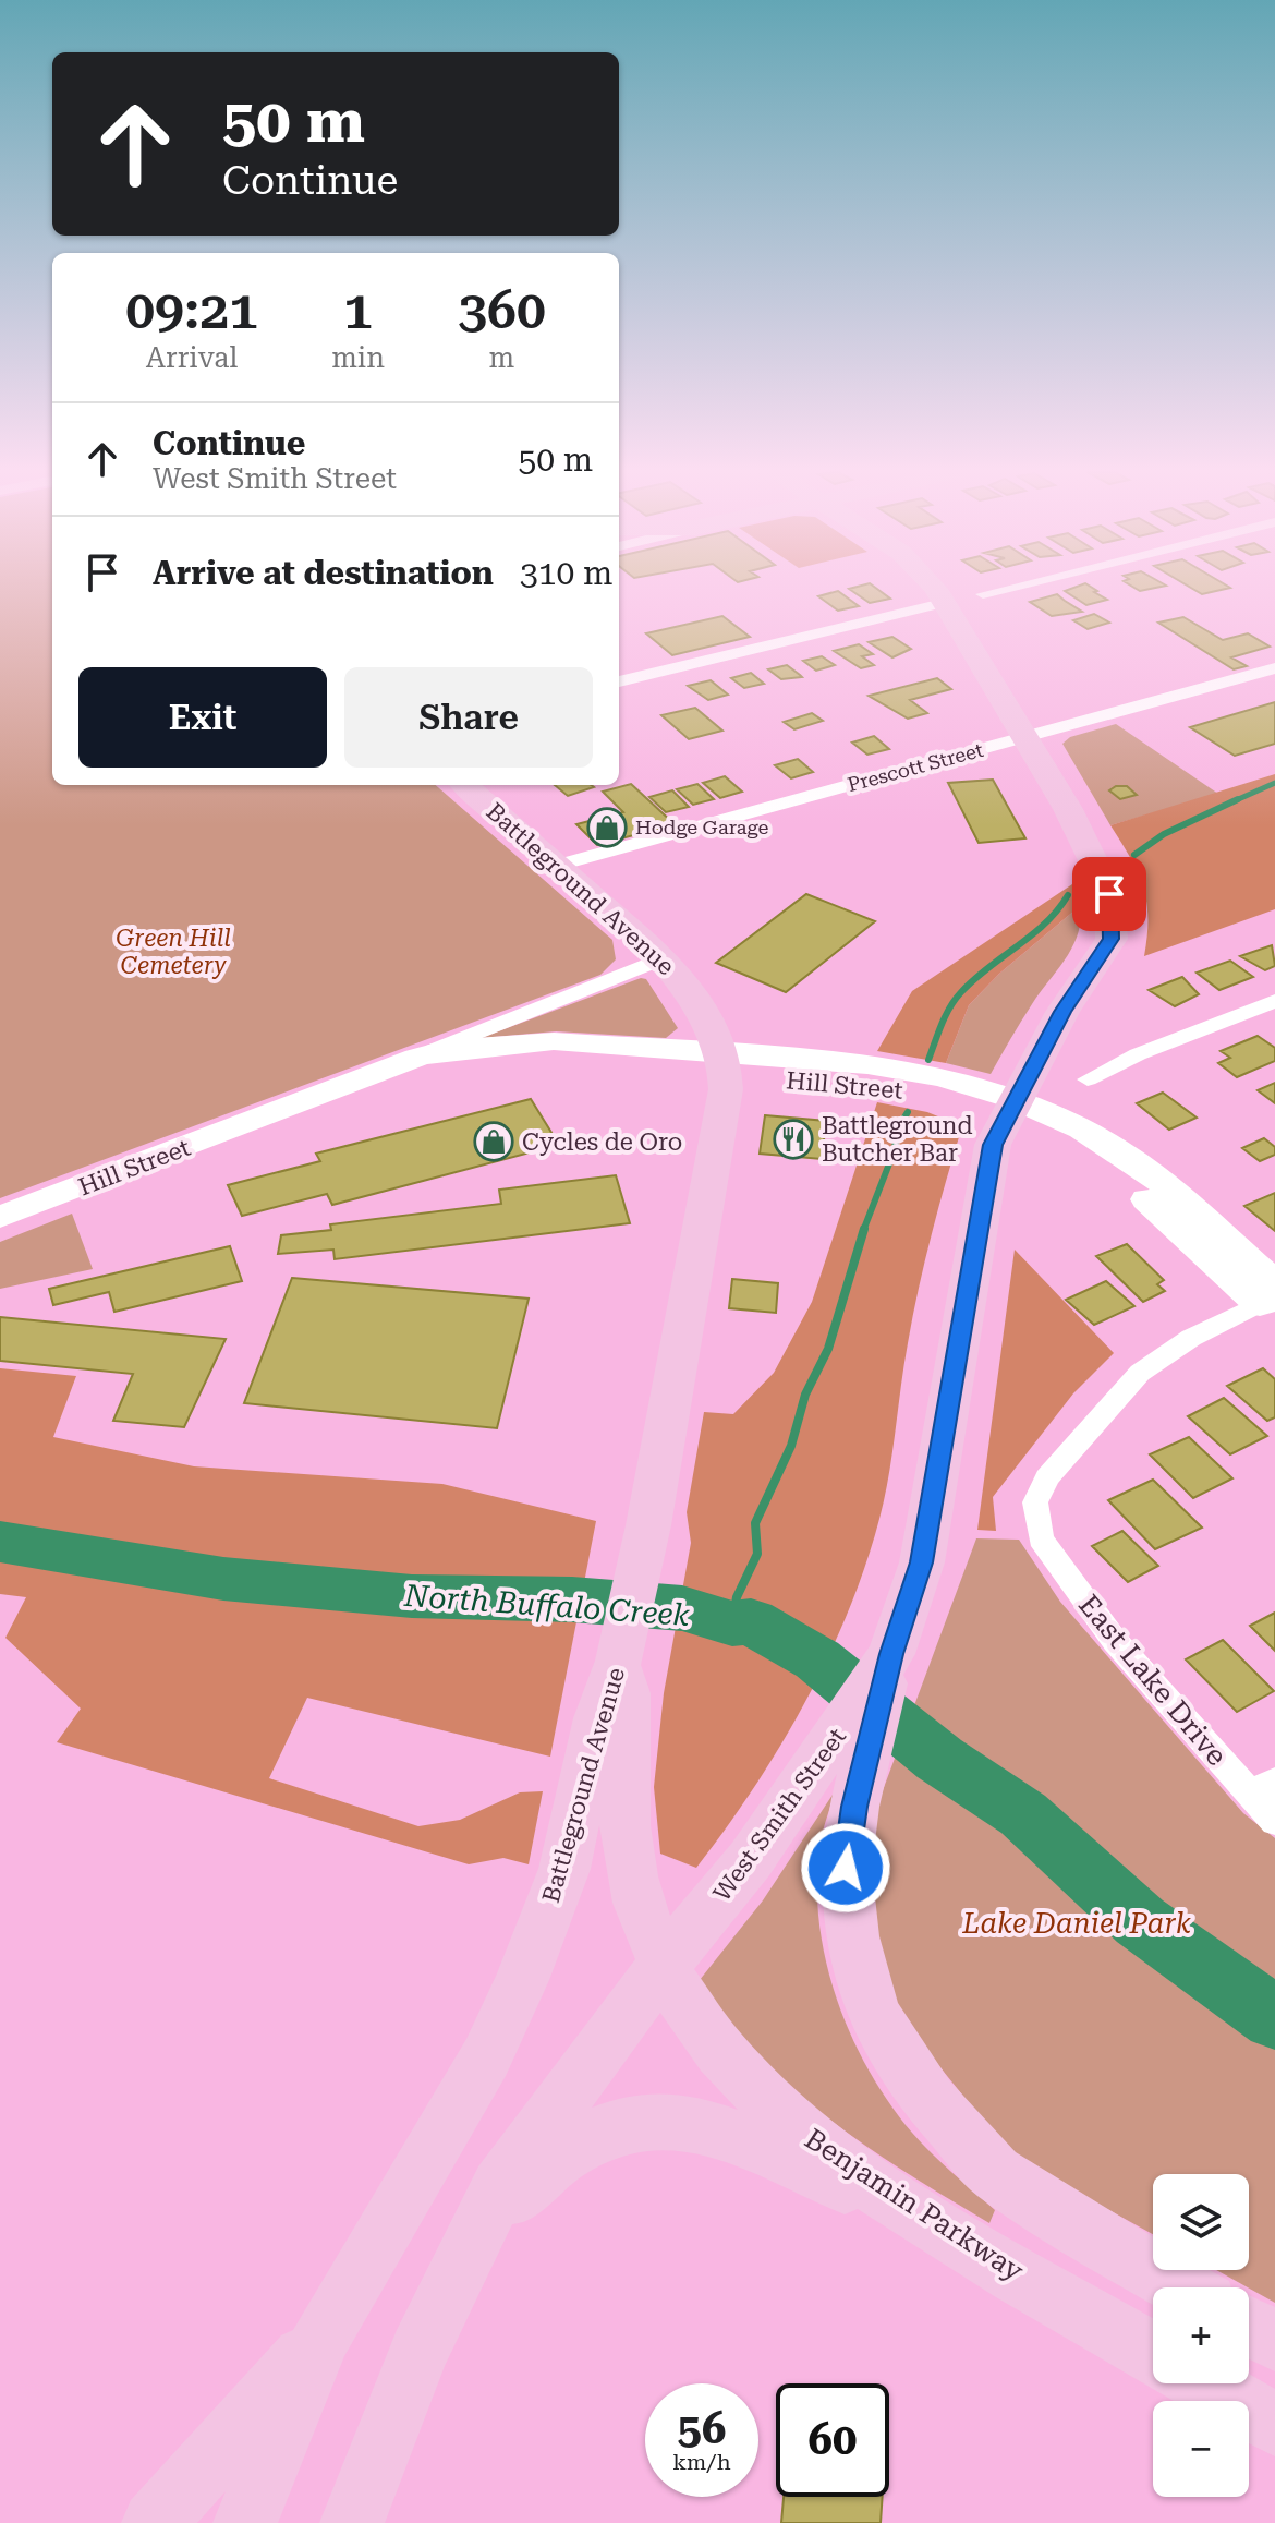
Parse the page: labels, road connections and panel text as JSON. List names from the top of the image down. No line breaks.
{"streets":{"main road":["Battleground Avenue","West Smith Street","Benjamin Parkway"],"street":["Prescott Street","Hill Street","East Lake Drive"]},"crossings":[["Prescott Street","Battleground Avenue"],["Battleground Avenue","Hill Street"],["Battleground Avenue","Benjamin Parkway"],["Hill Street","East Lake Drive"],["West Smith Street","Benjamin Parkway"]],"water":["North Buffalo Creek"],"parks":["Green Hill Cemetery","Lake Daniel Park"],"places":{"shop":["Hodge Garage","Cycles de Oro"],"restaurant":["Battleground Butcher Bar"]},"page":{"turn":["50 m","Continue"],"eta":["09:21","Arrival","1","min","360","m"],"list":[{"name":"Continue","note":"West Smith Street","value":"50 m"},{"name":"Arrive at destination","value":"310 m"}],"buttons":["Exit","Share"],"map_buttons":["+","−"],"speed":"56 km/h","limit":"60"}}
